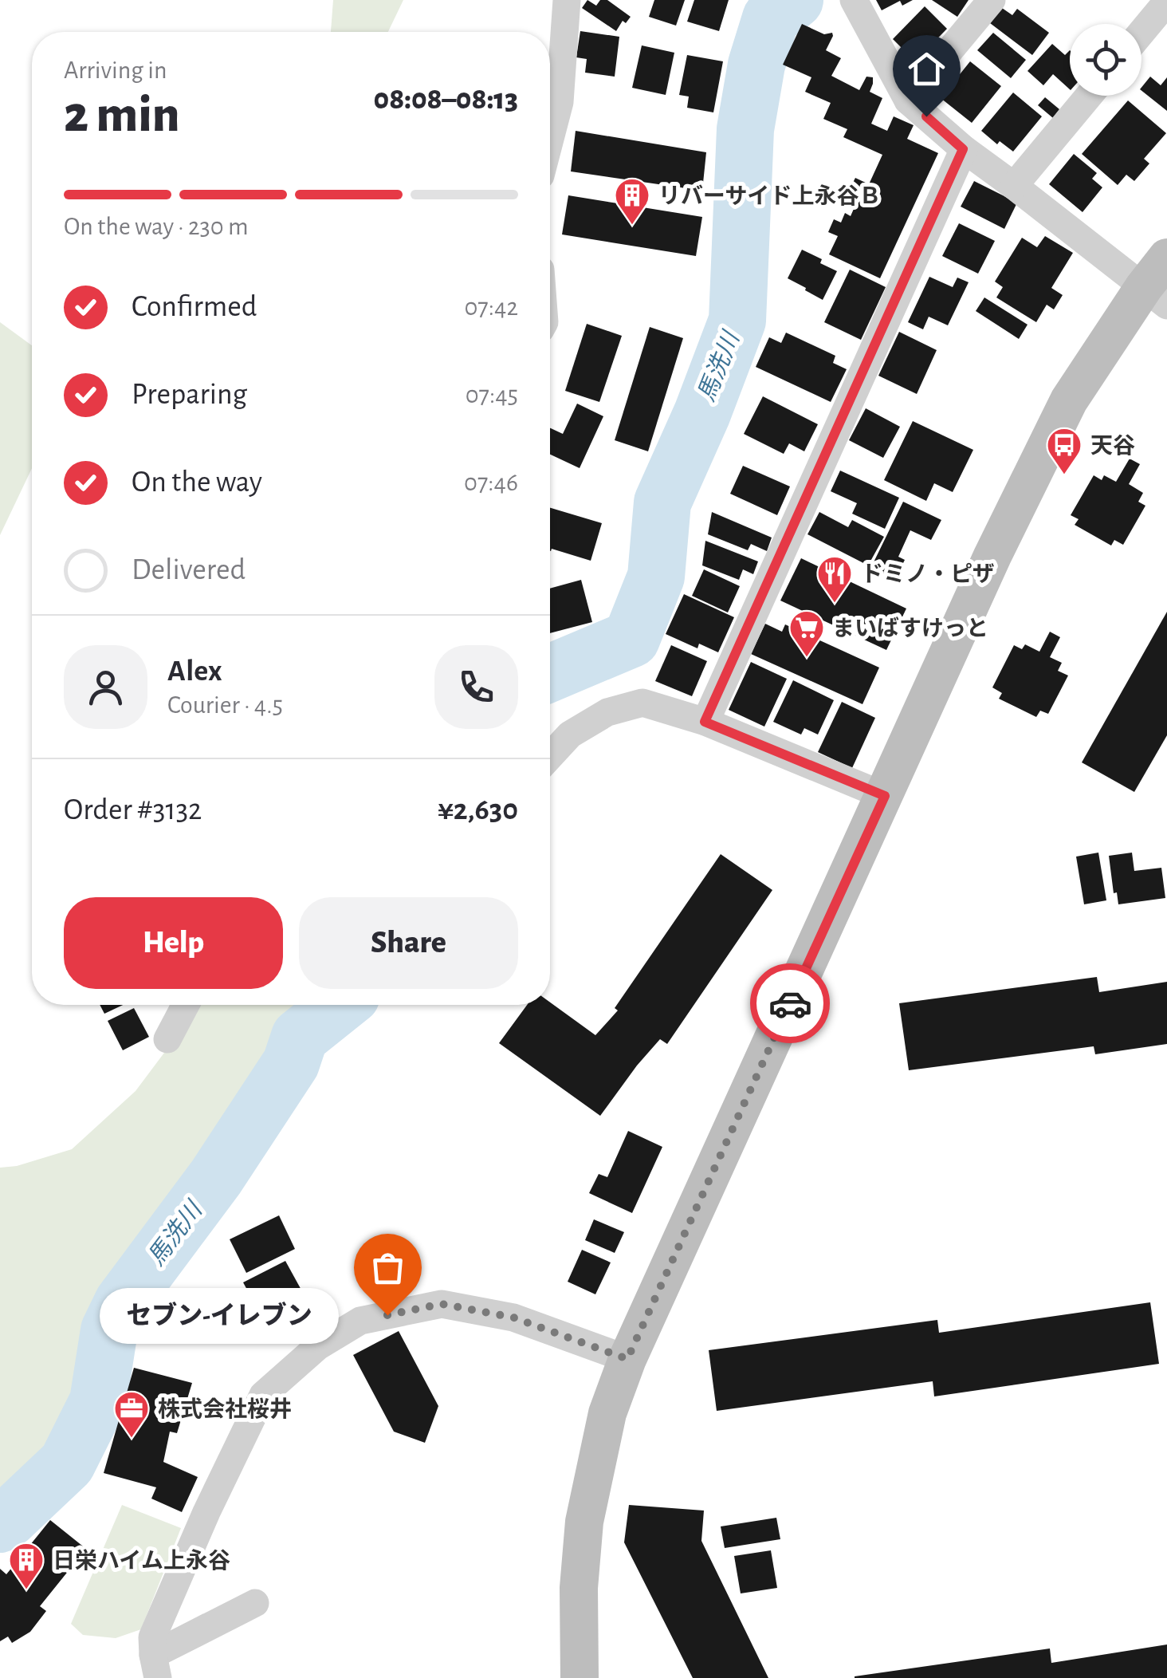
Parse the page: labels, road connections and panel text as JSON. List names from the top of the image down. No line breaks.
{"water":["馬洗川"],"places":{"building":["リバーサイド上永谷Ｂ","日栄ハイム上永谷"],"bus stop":["天谷"],"restaurant":["ドミノ・ピザ"],"supermarket":["まいばすけっと"],"other":["セブン-イレブン"],"office":["株式会社桜井"]},"page":{"heading":["2 min","Arriving in","08:08–08:13"],"panel":["Alex","Courier · 4.5","Order #3132","¥2,630"],"bar":"On the way · 230 m","list":[["Confirmed","07:42"],["Preparing","07:45"],["On the way","07:46"],"Delivered"],"buttons":["Help","Share"],"bubble":"セブン-イレブン"}}
